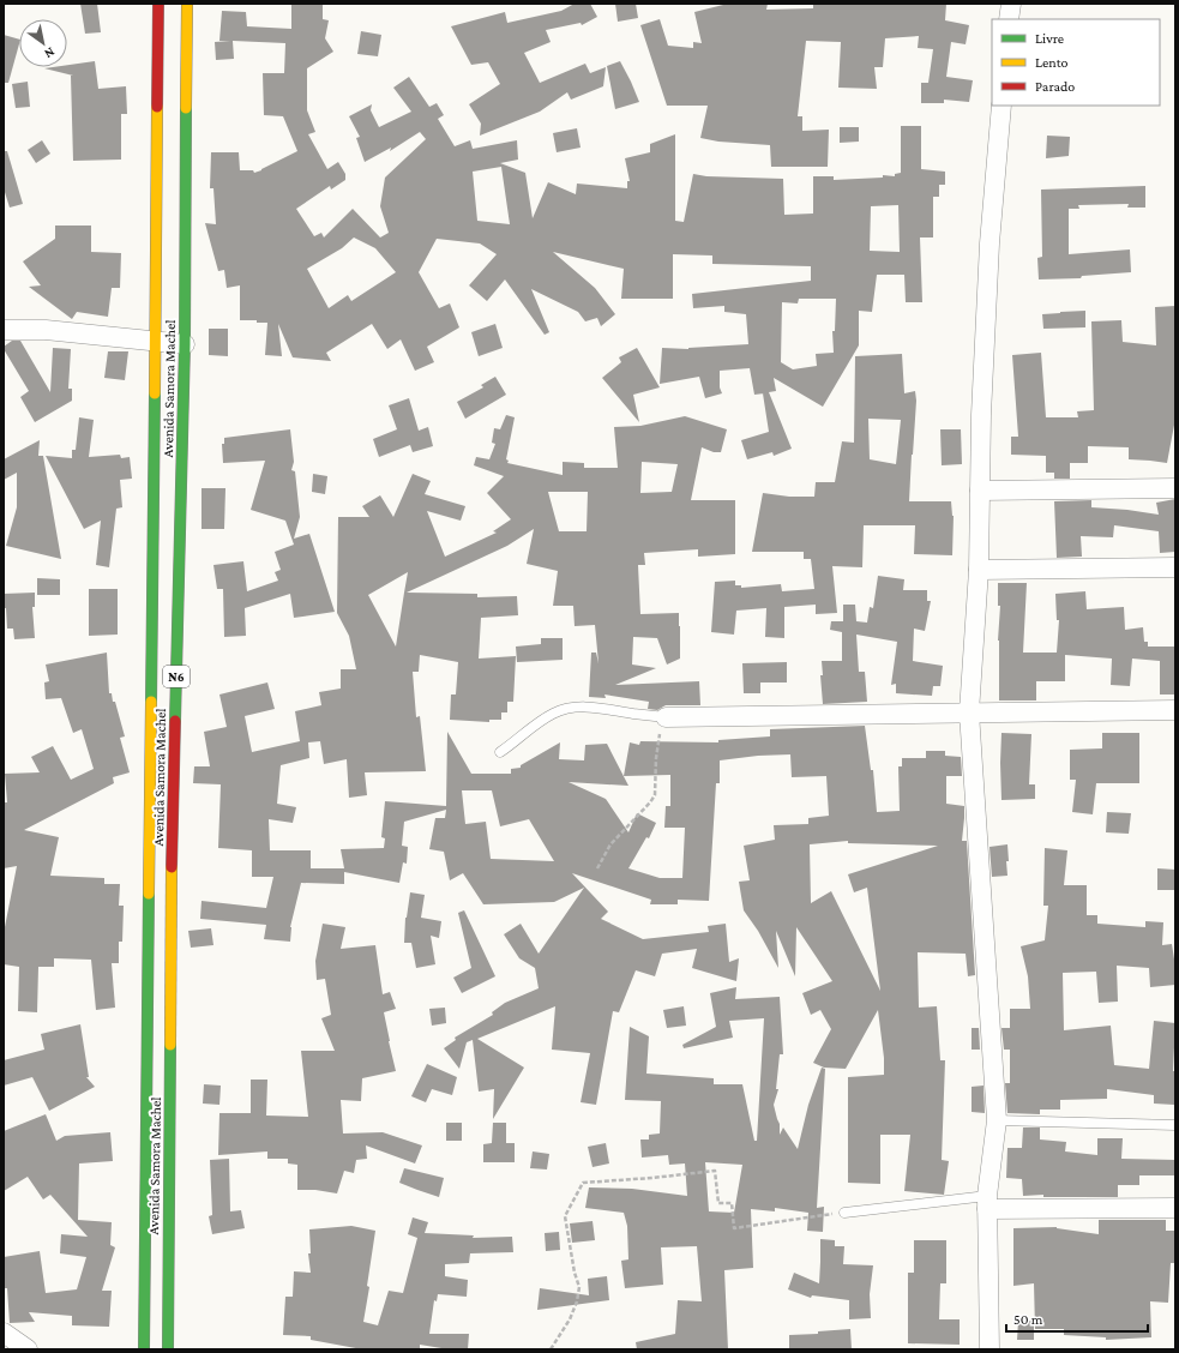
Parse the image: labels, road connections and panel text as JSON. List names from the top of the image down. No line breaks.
{"streets":{"highway":["Avenida Samora Machel","N6"]},"legend":["Livre","Lento","Parado"],"scale_bar":"50 m","north":"bottom right"}
